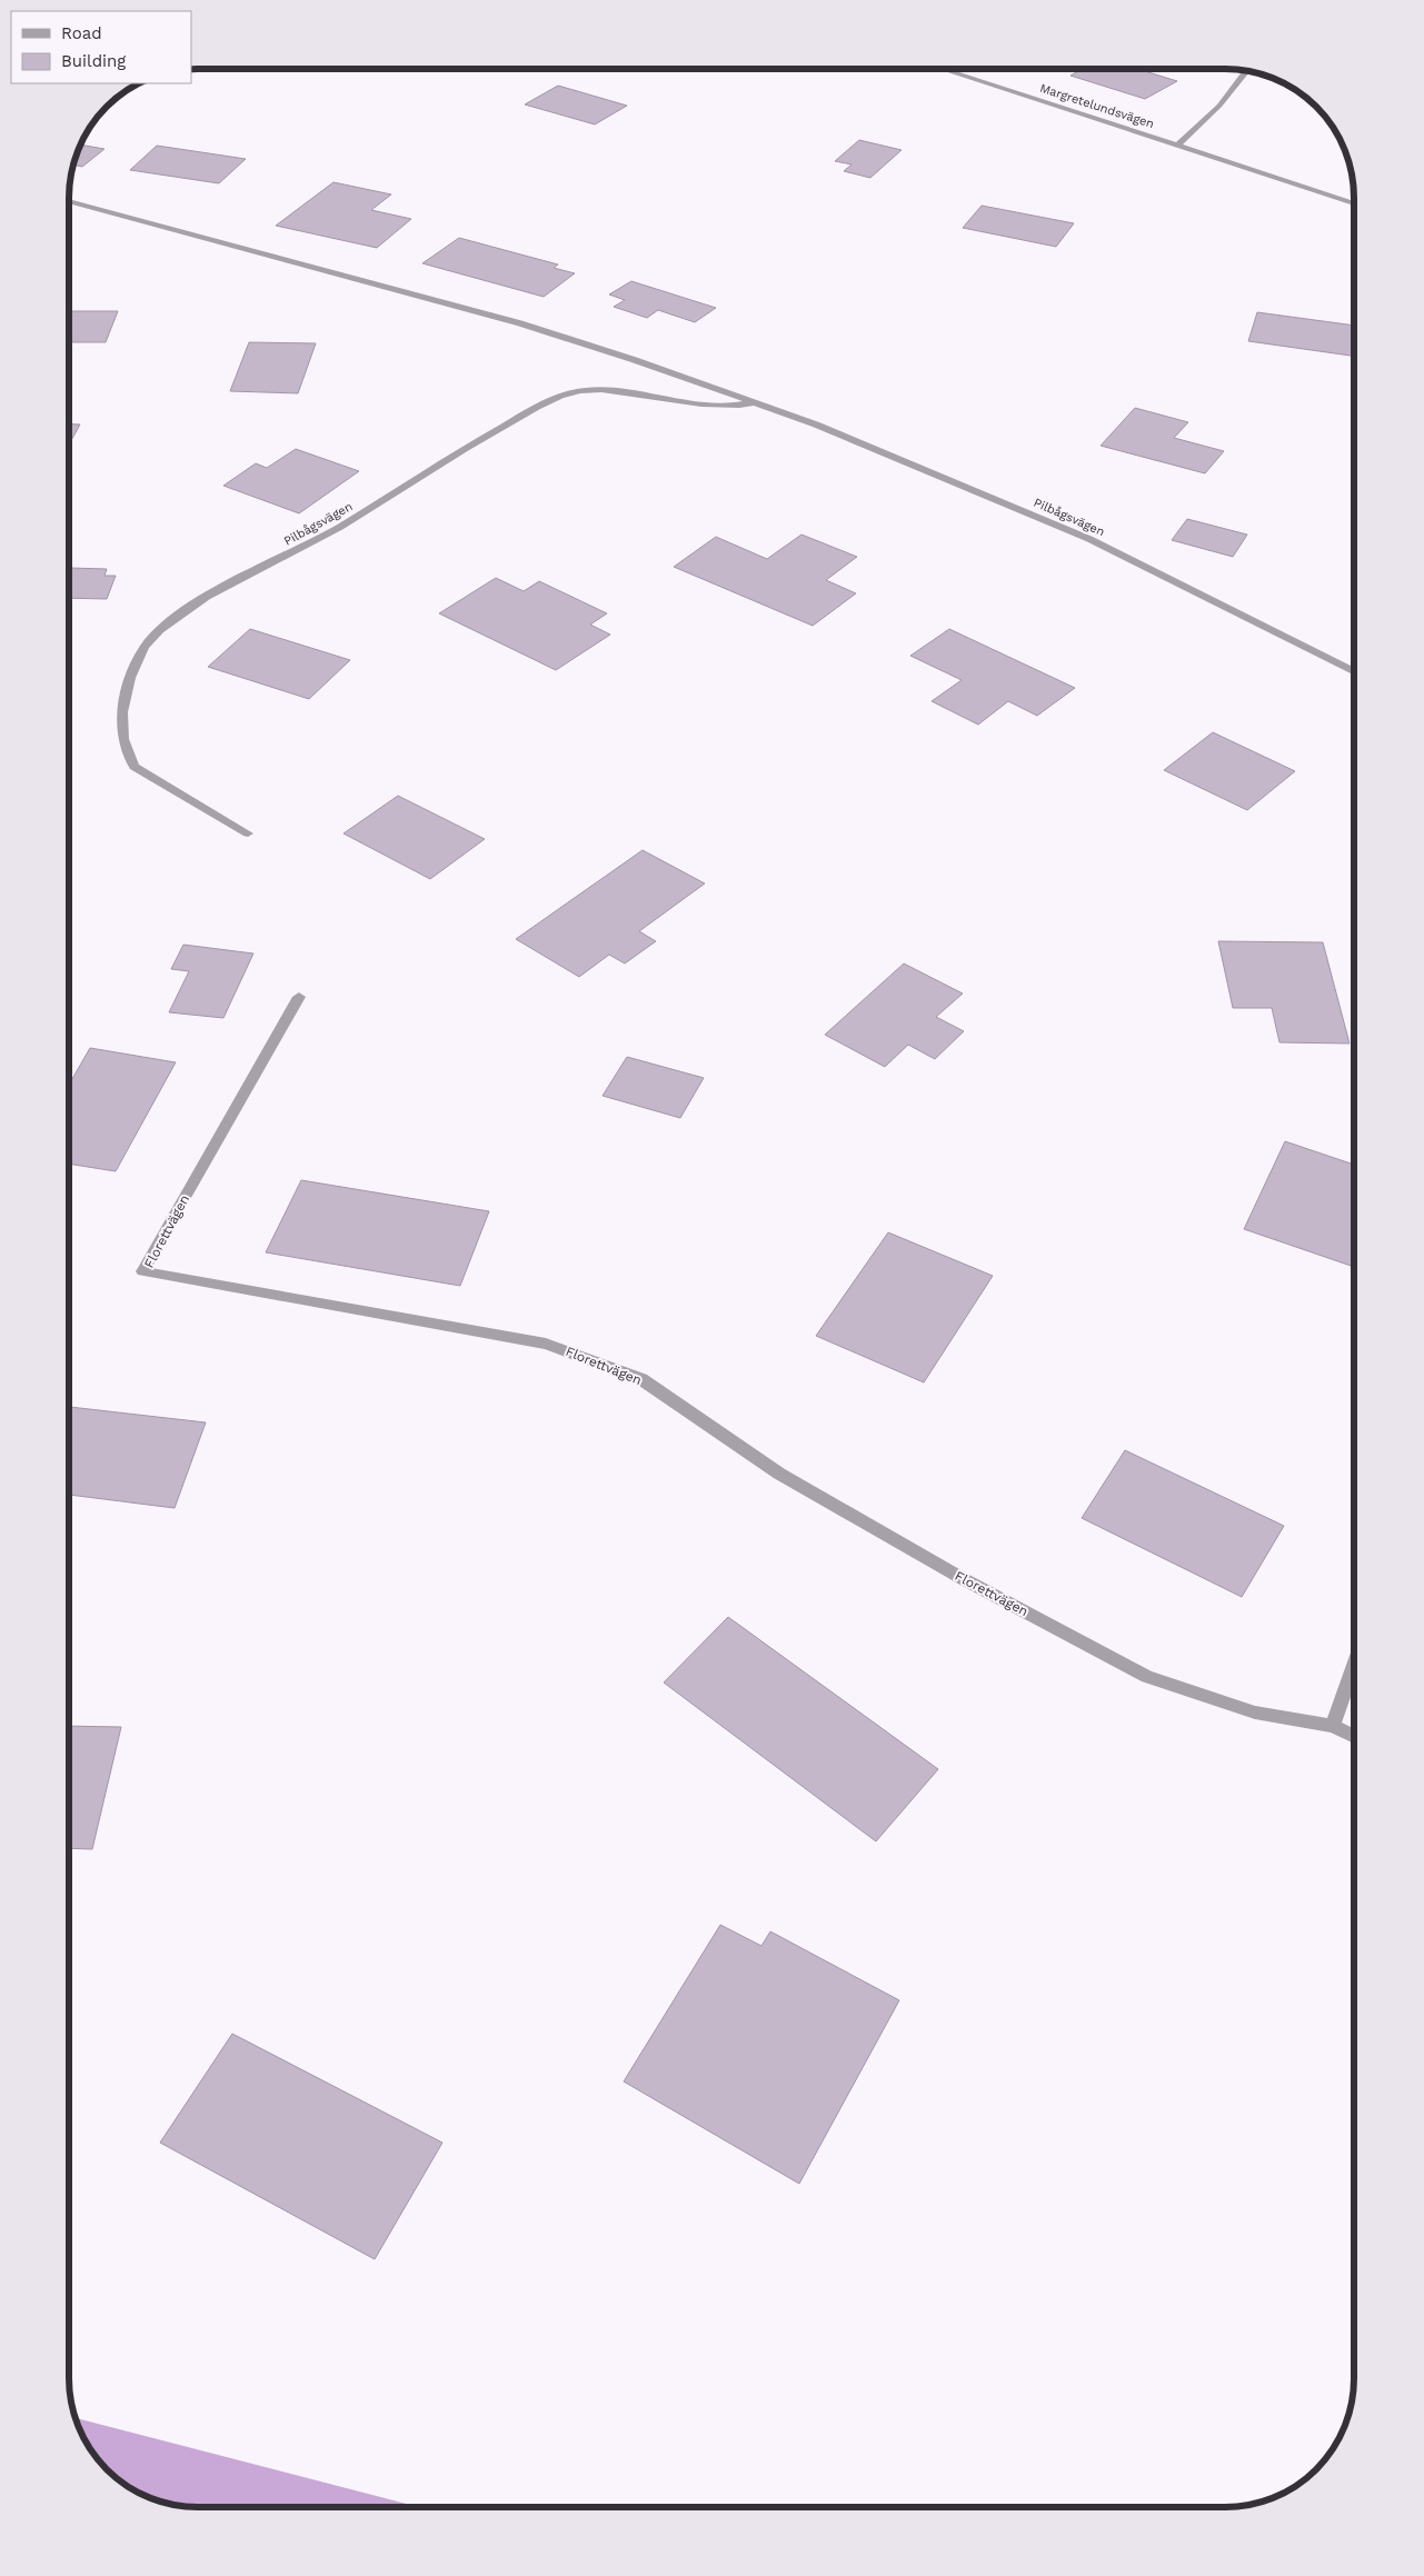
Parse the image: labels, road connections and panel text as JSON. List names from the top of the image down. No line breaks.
{"streets":{"street":["Margretelundsvägen","Pilbågsvägen","Florettvägen"]},"legend":["Road","Building"]}
